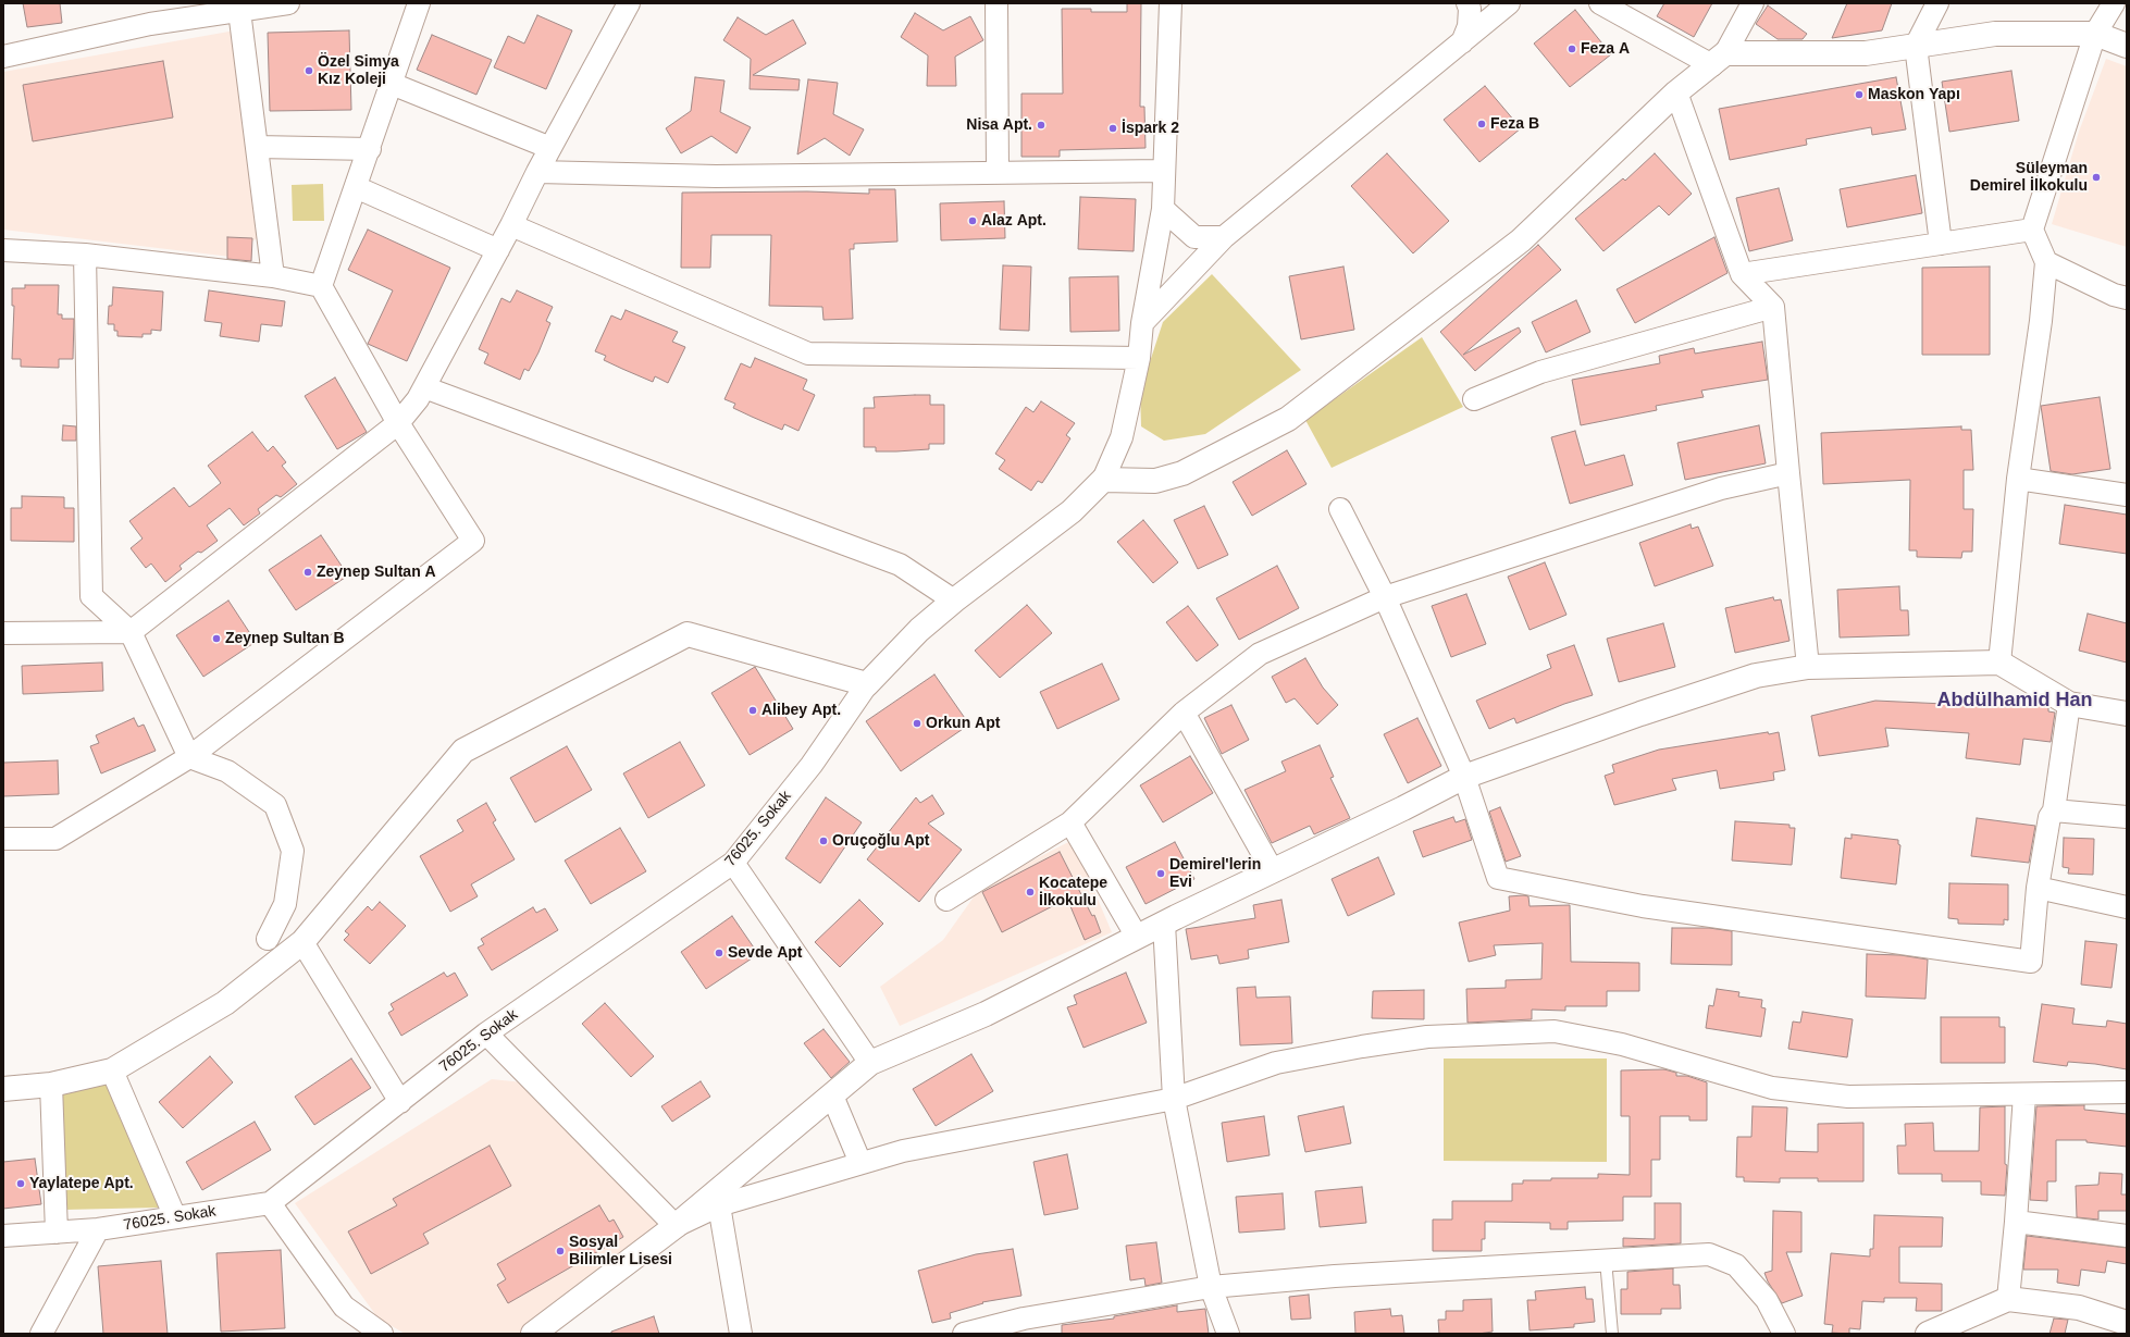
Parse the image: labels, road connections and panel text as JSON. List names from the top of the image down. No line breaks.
{"streets":{"street":["76025. Sokak"]},"districts":["Abdülhamid Han"],"places":["Feza A","Özel Simya Kız Koleji","Maskon Yapı","Feza B","Nisa Apt.","İspark 2","Süleyman Demirel İlkokulu","Alaz Apt.","Zeynep Sultan A","Zeynep Sultan B","Alibey Apt.","Orkun Apt","Oruçoğlu Apt","Demirel'lerin Evi","Kocatepe İlkokulu","Sevde Apt","Yaylatepe Apt.","Sosyal Bilimler Lisesi"]}
